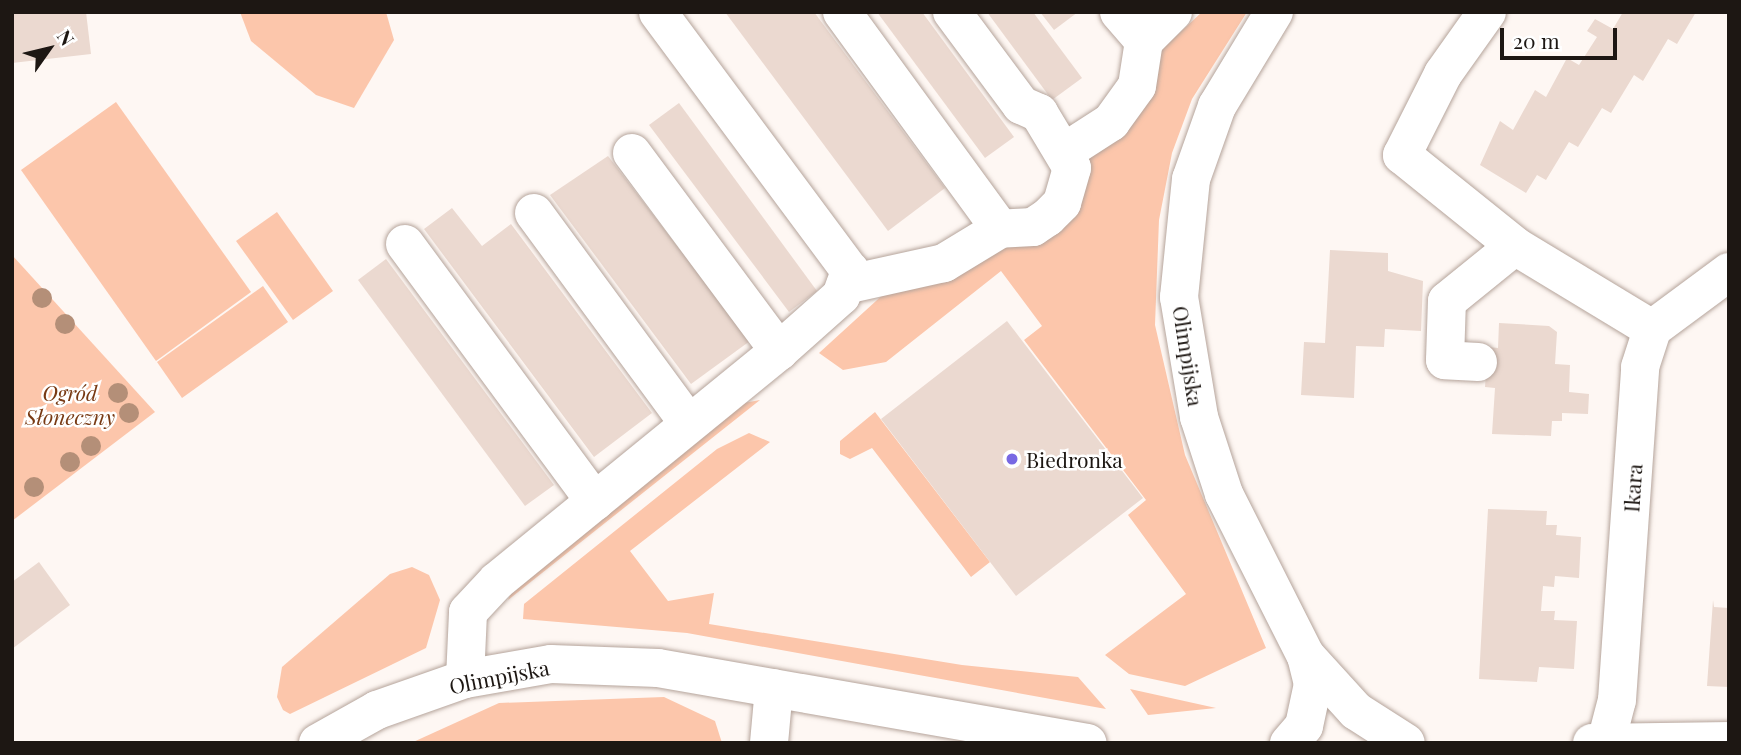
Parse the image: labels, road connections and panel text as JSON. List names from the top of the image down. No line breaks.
{"streets":{"street":["Olimpijska","Ikara"]},"parks":["Ogród Słoneczny"],"places":["Biedronka"],"scale_bar":"20 m","north":"top right"}
